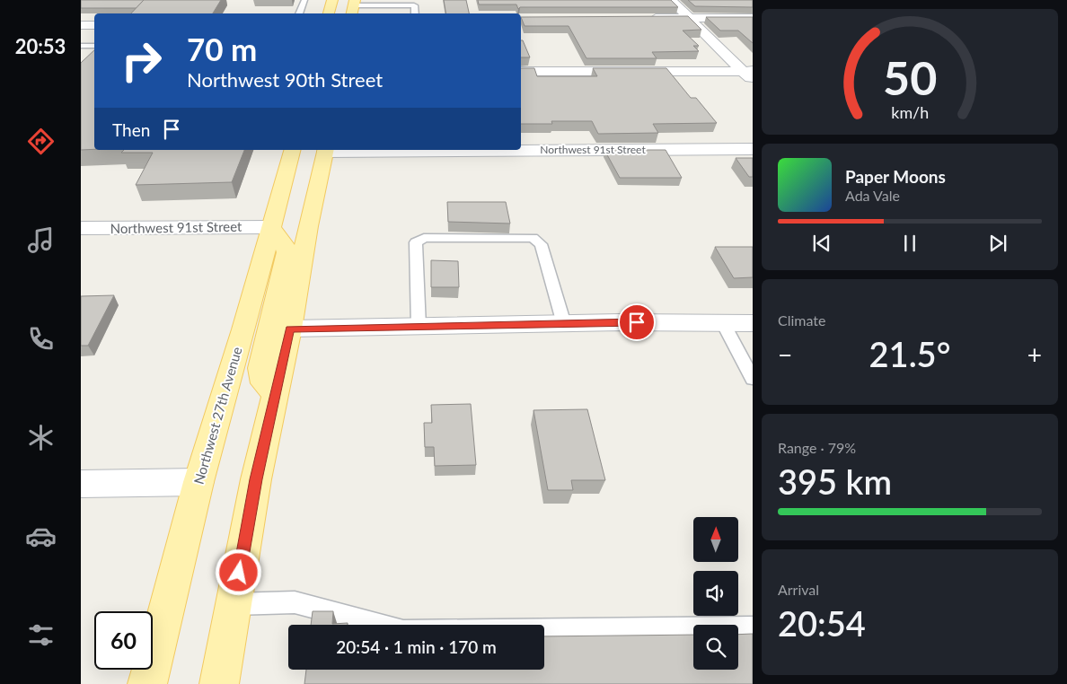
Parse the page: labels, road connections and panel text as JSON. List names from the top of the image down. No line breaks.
{"streets":{"main road":["Northwest 27th Avenue"],"street":["Northwest 91st Street"]},"crossings":[["Northwest 91st Street","Northwest 27th Avenue"]],"north":"top","page":{"tabs":"20:53","turn":["70 m","Northwest 90th Street"],"then":"Then","song":["Paper Moons","Ada Vale"],"tile":["Climate",["Range · 79%","395 km"],["Arrival","20:54"]],"heat":["−","21.5°","+"],"limit":"60","trip":"20:54 · 1 min · 170 m","gauge":["50","km/h"]}}
